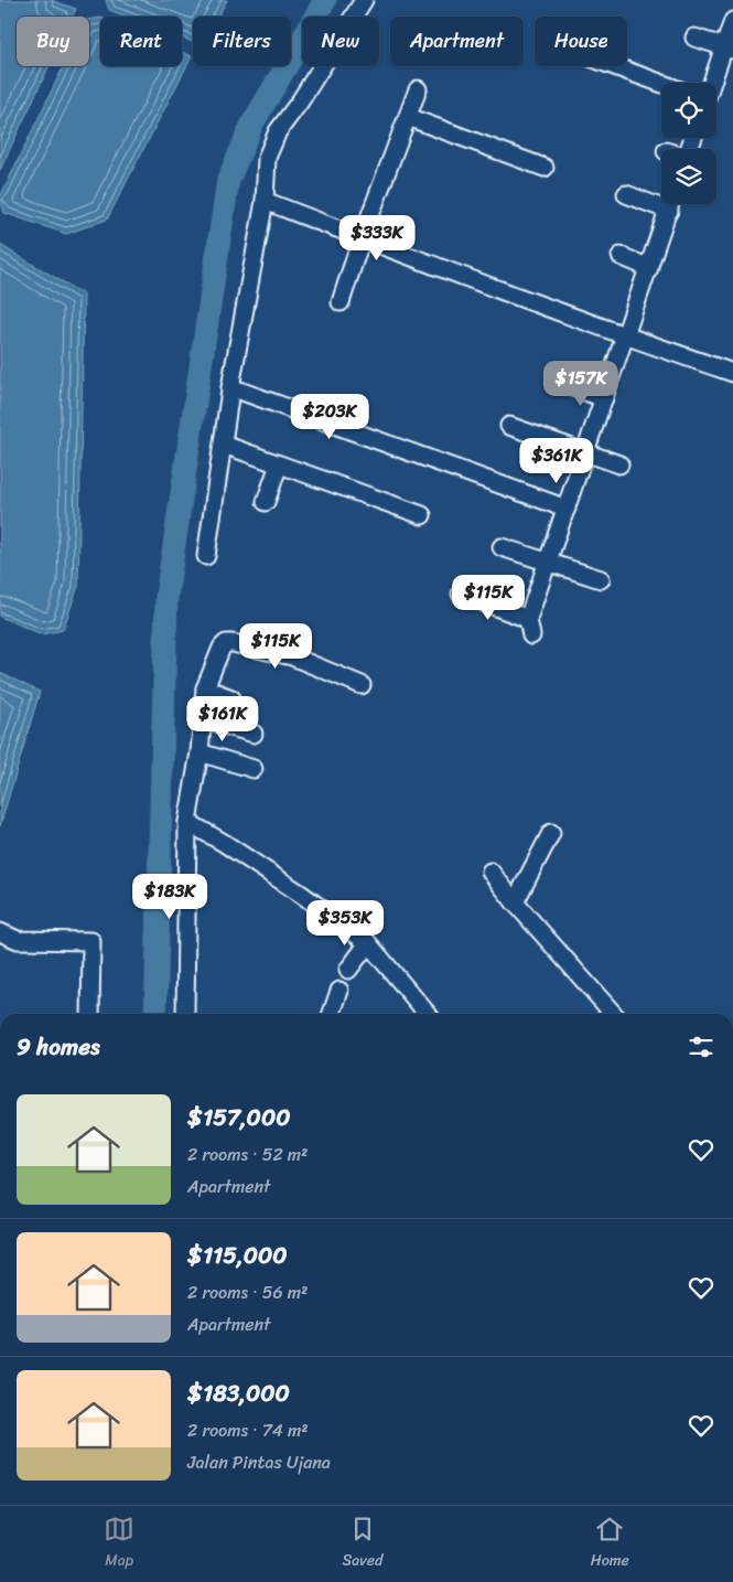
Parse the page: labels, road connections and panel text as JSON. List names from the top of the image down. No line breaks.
{"page":{"chip":["Buy","Rent","Filters","New","Apartment","House"],"price":["$333K","$157K","$203K","$361K","$115K","$115K","$161K","$183K","$353K"],"heading":"9 homes","list":[{"name":"$157,000","note":"2 rooms · 52 m² · Apartment"},{"name":"$115,000","note":"2 rooms · 56 m² · Apartment"},{"name":"$183,000","note":"2 rooms · 74 m² · Jalan Pintas Ujana"}],"tabs":["Map","Saved","Home"]}}
